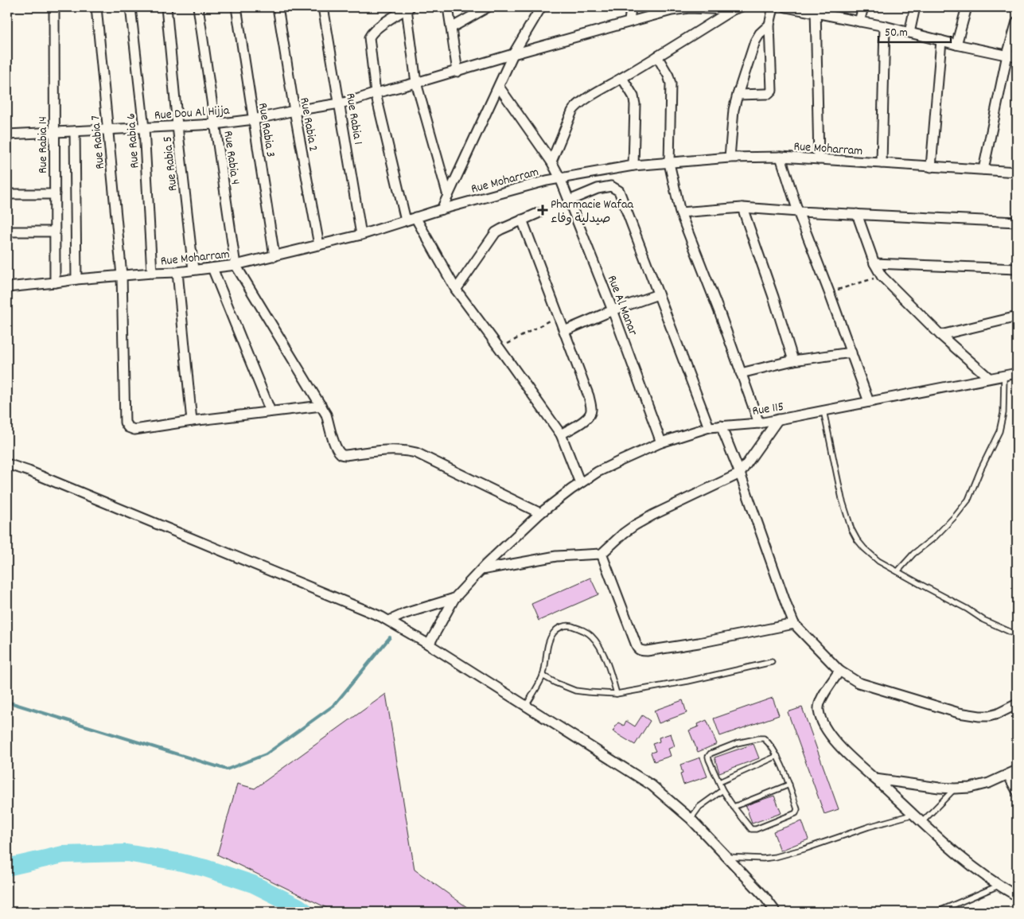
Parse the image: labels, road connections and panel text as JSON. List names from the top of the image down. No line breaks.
{"streets":{"street":["Rue Dou Al Hijja","Rue Rabia 1","Rue Rabia 2","Rue Rabia 3","Rue Rabia 6","Rue Rabia 7","Rue Rabia 14","Rue Moharram","Rue Rabia 4","Rue Rabia 5","Rue Al Manar","Rue 115"]},"crossings":[["Rue Dou Al Hijja","Rue Rabia 1"],["Rue Dou Al Hijja","Rue Rabia 2"],["Rue Dou Al Hijja","Rue Rabia 3"],["Rue Dou Al Hijja","Rue Rabia 6"],["Rue Dou Al Hijja","Rue Rabia 7"],["Rue Dou Al Hijja","Rue Rabia 14"],["Rue Dou Al Hijja","Rue Rabia 4"],["Rue Dou Al Hijja","Rue Rabia 5"],["Rue Rabia 1","Rue Moharram"],["Rue Rabia 2","Rue Moharram"],["Rue Rabia 3","Rue Moharram"],["Rue Rabia 6","Rue Moharram"],["Rue Rabia 7","Rue Moharram"],["Rue Rabia 14","Rue Moharram"],["Rue Moharram","Rue Rabia 4"],["Rue Moharram","Rue Rabia 5"],["Rue Moharram","Rue Al Manar"],["Rue Al Manar","Rue 115"]],"places":{"health":["Pharmacie Wafaa صيدلية وفاء"]},"scale_bar":"50 m"}
